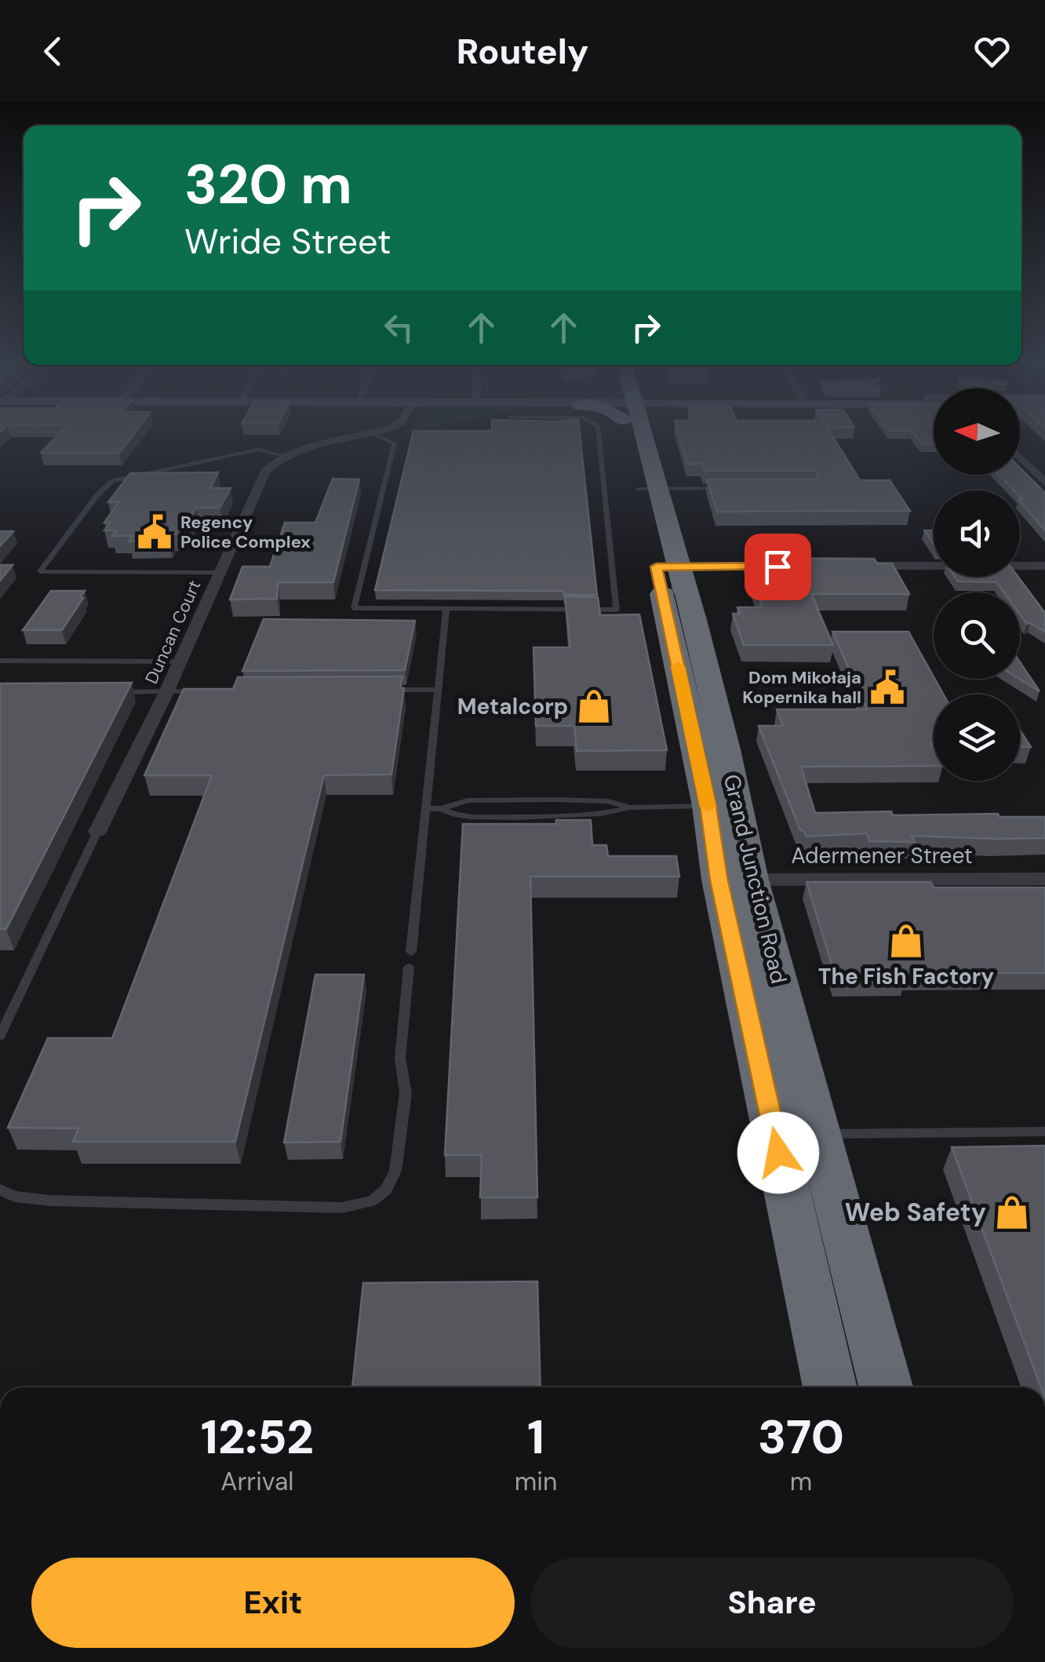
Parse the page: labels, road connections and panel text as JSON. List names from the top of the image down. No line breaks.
{"streets":{"highway":["Grand Junction Road"],"street":["Duncan Court","Adermener Street"]},"crossings":[["Adermener Street","Grand Junction Road"]],"places":{"public building":["Regency Police Complex","Dom Mikołaja Kopernika hall"],"shop":["Metalcorp","The Fish Factory","Web Safety"]},"north":"left","page":{"header":"Routely","turn":["320 m","Wride Street"],"eta":["12:52","Arrival","1","min","370","m"],"buttons":["Exit","Share"]}}
